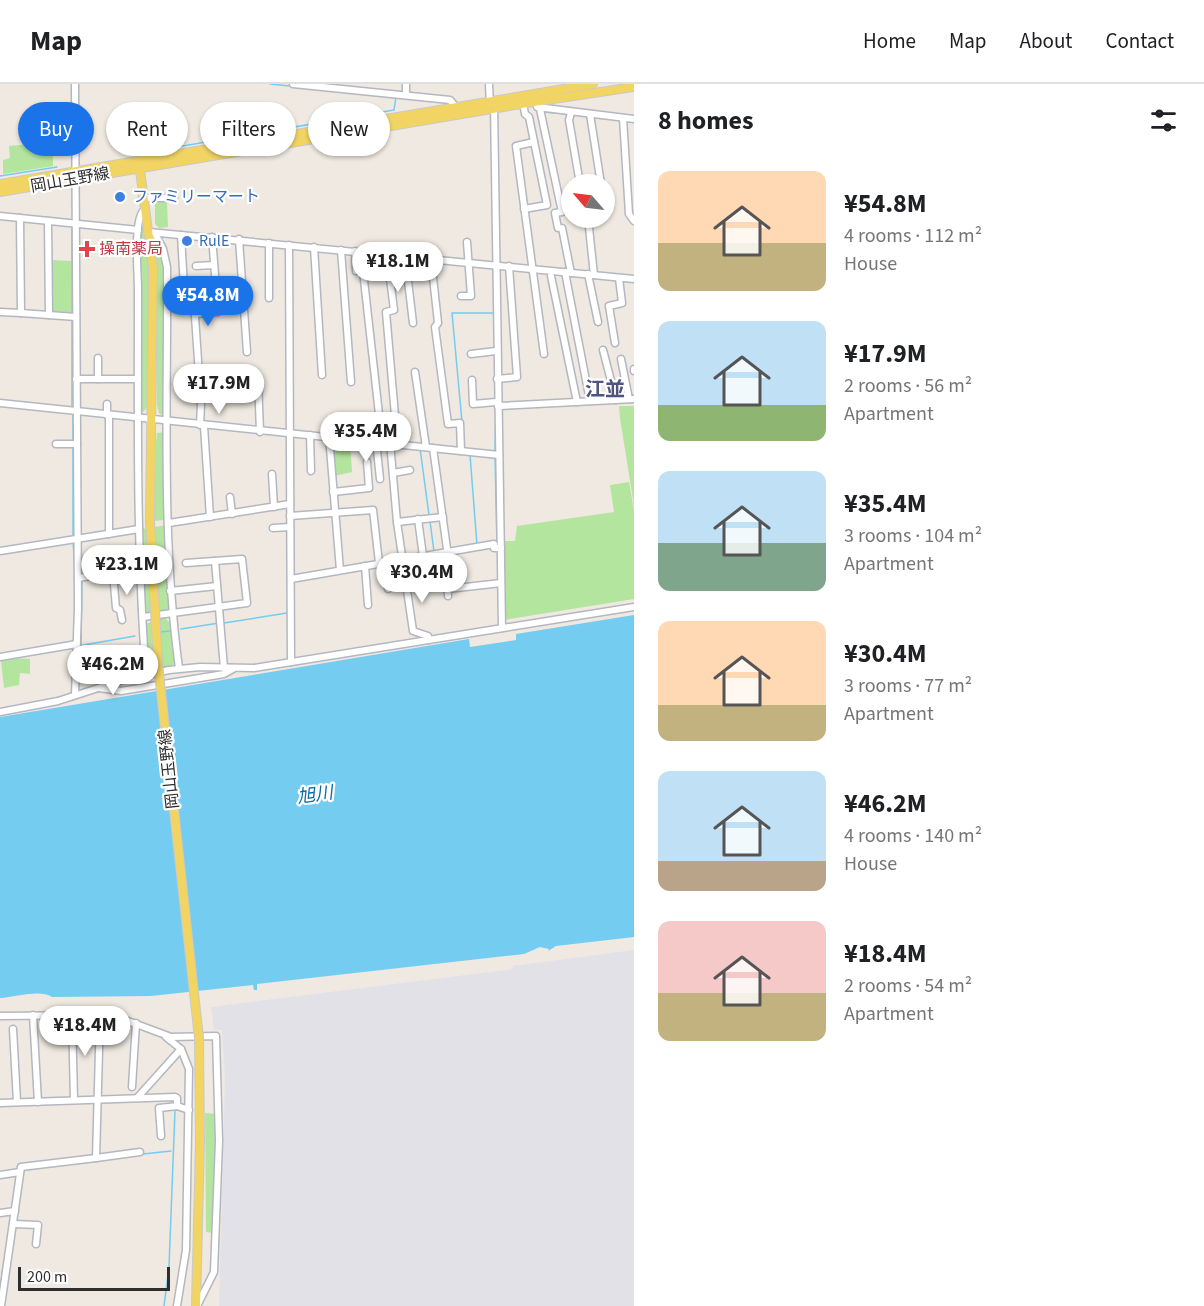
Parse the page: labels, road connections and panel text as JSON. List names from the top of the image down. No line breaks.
{"streets":{"main road":["岡山玉野線"]},"districts":["江並"],"water":["旭川"],"places":{"other":["ファミリーマート","RulE"],"health":["操南薬局"]},"scale_bar":"200 m","north":"top left","page":{"header":"Map","nav":["Home","Map","About","Contact"],"heading":"8 homes","chip":["Buy","Rent","Filters","New"],"list":[{"name":"¥54.8M","note":"4 rooms · 112 m² · House"},{"name":"¥17.9M","note":"2 rooms · 56 m² · Apartment"},{"name":"¥35.4M","note":"3 rooms · 104 m² · Apartment"},{"name":"¥30.4M","note":"3 rooms · 77 m² · Apartment"},{"name":"¥46.2M","note":"4 rooms · 140 m² · House"},{"name":"¥18.4M","note":"2 rooms · 54 m² · Apartment"}],"price":["¥18.1M","¥54.8M","¥17.9M","¥35.4M","¥23.1M","¥30.4M","¥46.2M","¥18.4M"],"scale":"200 m"}}
